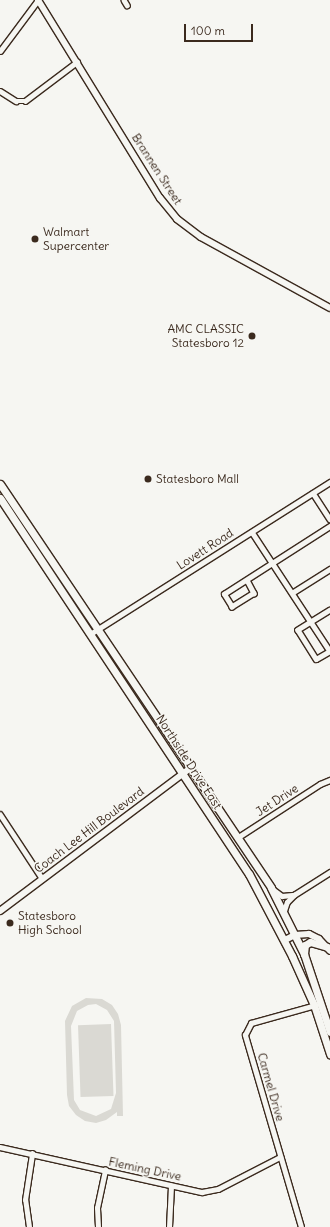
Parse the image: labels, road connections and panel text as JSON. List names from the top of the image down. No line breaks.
{"streets":{"main road":["Northside Drive East"],"street":["Brannen Street","Lovett Road","Jet Drive","Coach Lee Hill Boulevard","Carmel Drive","Fleming Drive"]},"crossings":[["Lovett Road","Northside Drive East"],["Northside Drive East","Jet Drive"],["Northside Drive East","Coach Lee Hill Boulevard"],["Northside Drive East","Carmel Drive"],["Carmel Drive","Fleming Drive"]],"places":["Walmart Supercenter","AMC CLASSIC Statesboro 12","Statesboro Mall","Statesboro High School"],"scale_bar":"100 m"}
